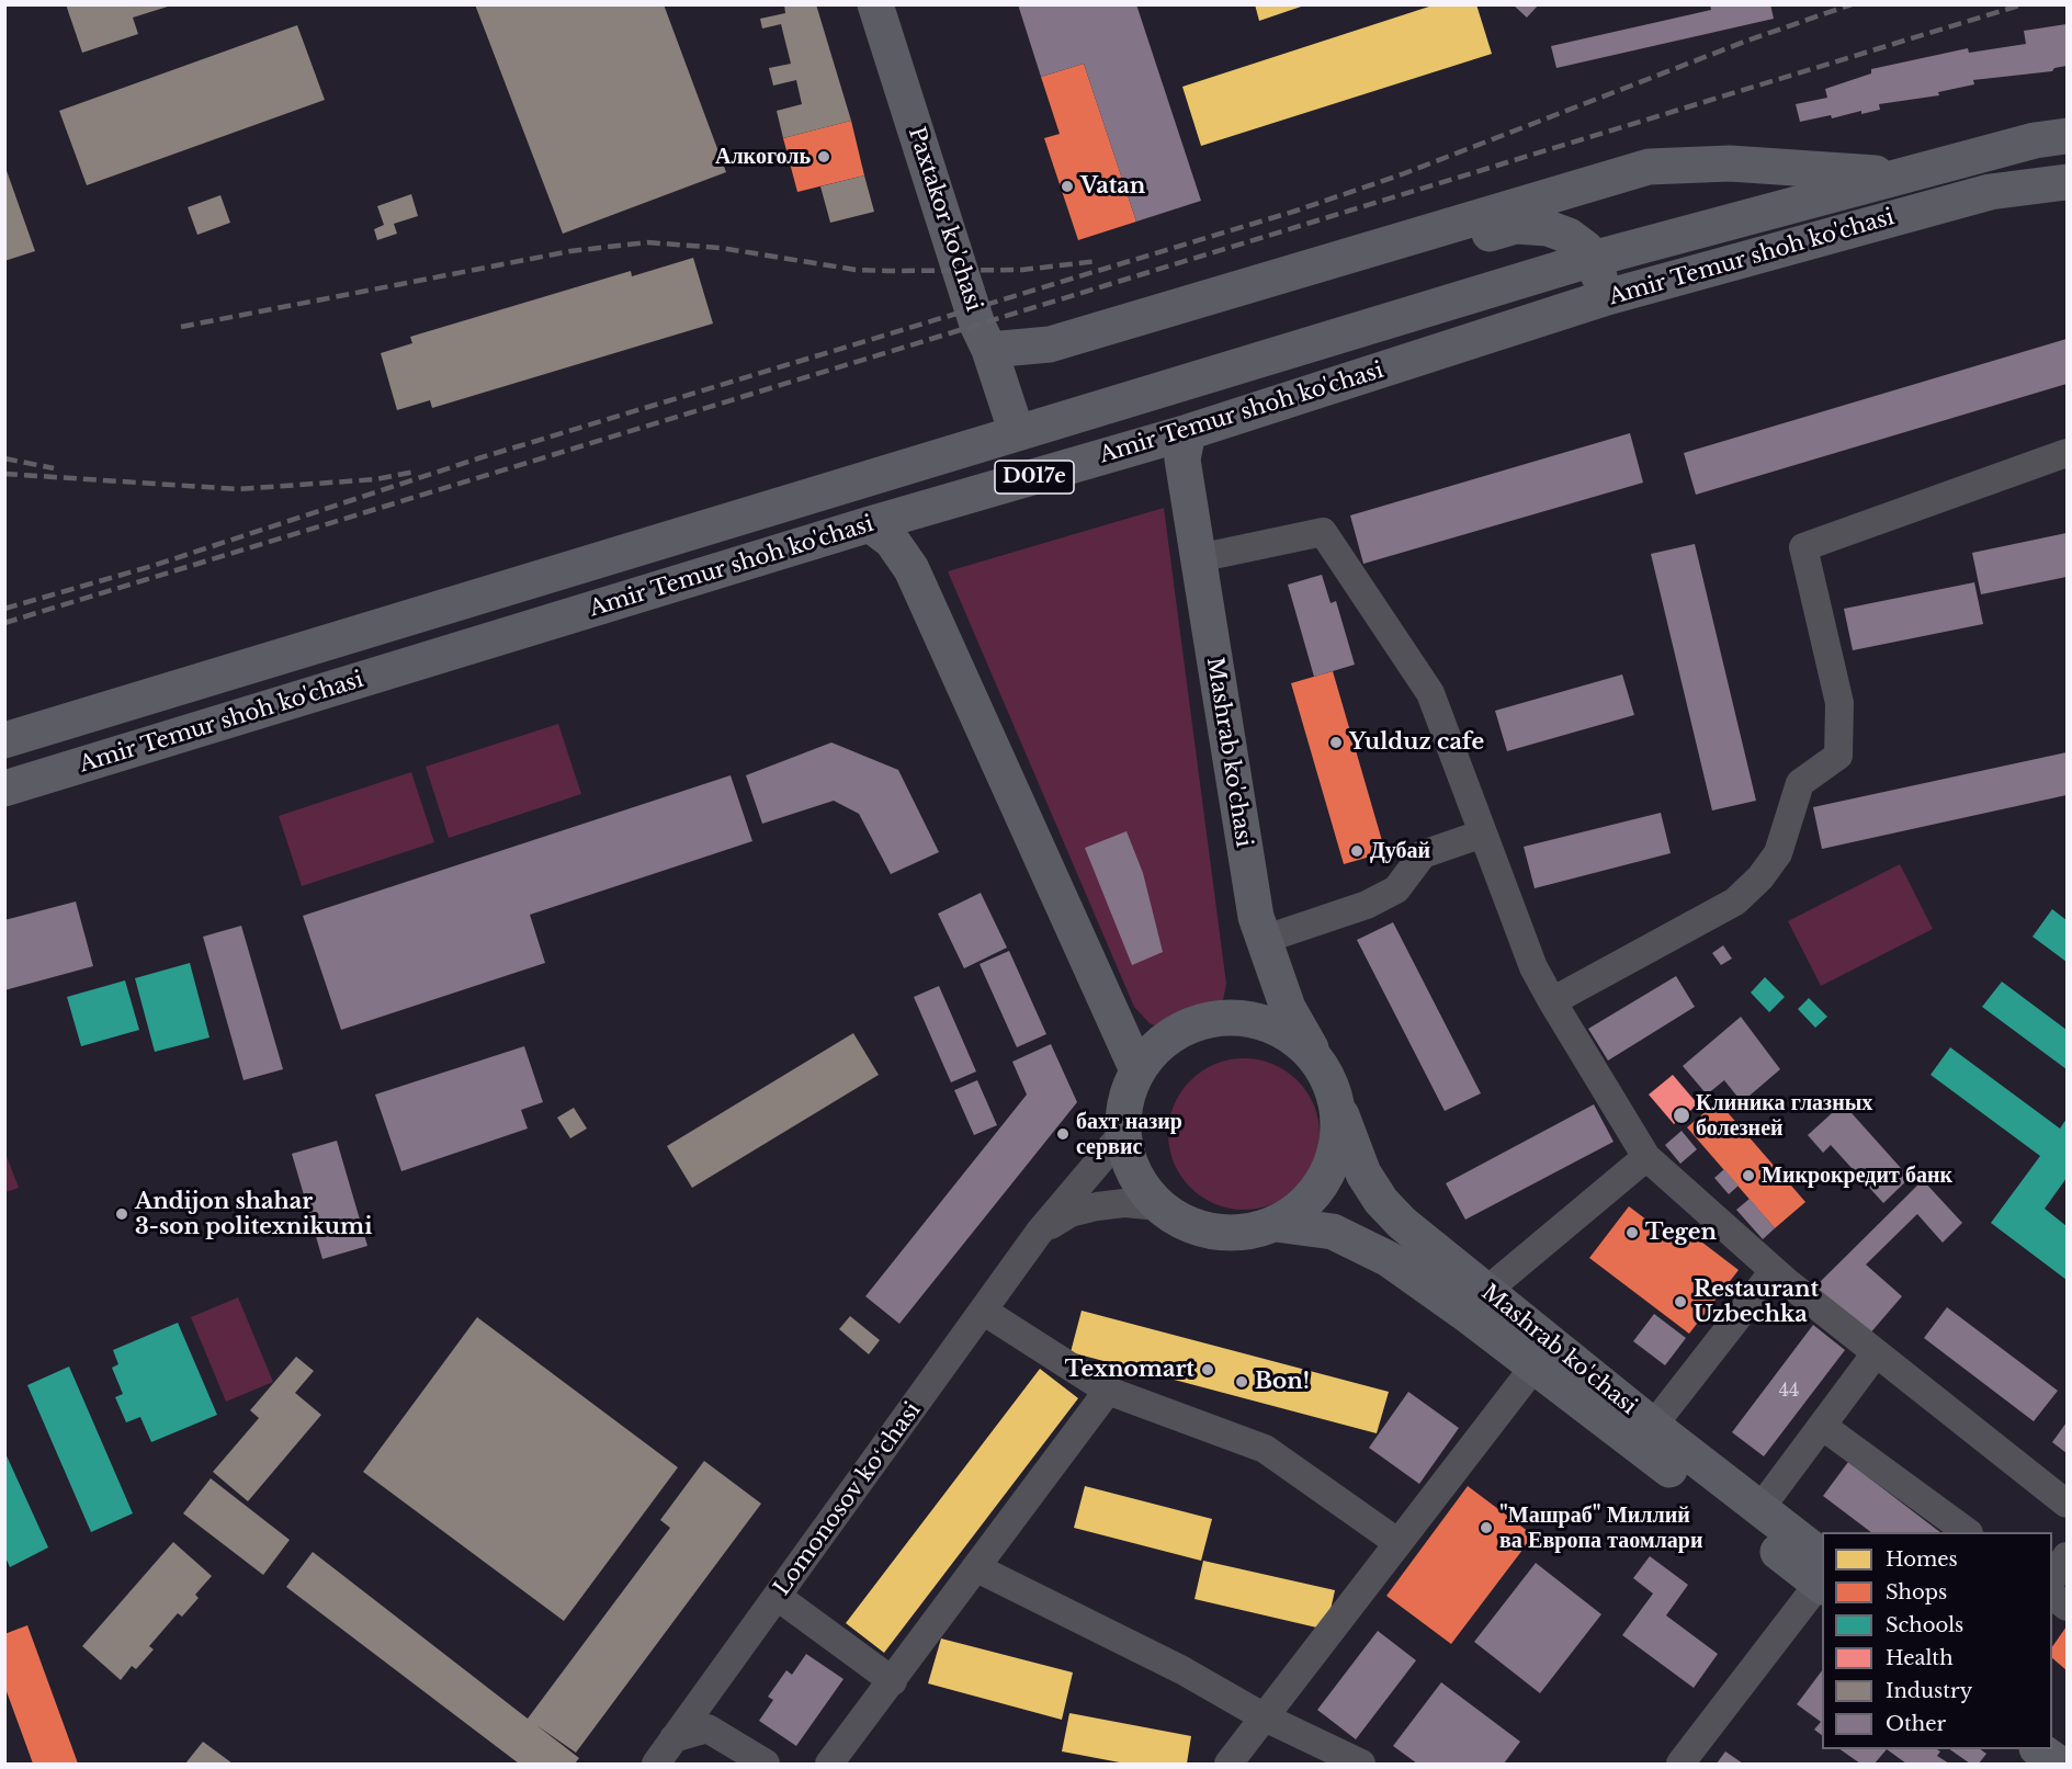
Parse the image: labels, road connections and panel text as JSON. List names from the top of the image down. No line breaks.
{"streets":{"main road":["Paxtakor ko'chasi","Amir Temur shoh ko'chasi","D017e","Mashrab ko'chasi"],"street":["Lomonosov koʻchasi"]},"crossings":[["Paxtakor ko'chasi","Amir Temur shoh ko'chasi"],["Amir Temur shoh ko'chasi","Mashrab ko'chasi"],["Mashrab ko'chasi","Lomonosov koʻchasi"]],"places":["Алкоголь","Vatan","Yulduz cafe","Дубай","Клиника глазных болезней","бахт назир сервис","Микрокредит банк","Andijon shahar 3-son politexnikumi","Tegen","Restaurant Uzbechka","Texnomart","Bon!","\"Машраб\" Миллий ва Европа таомлари"],"house_numbers":["44"],"legend":["Homes","Shops","Schools","Health","Industry","Other"]}
